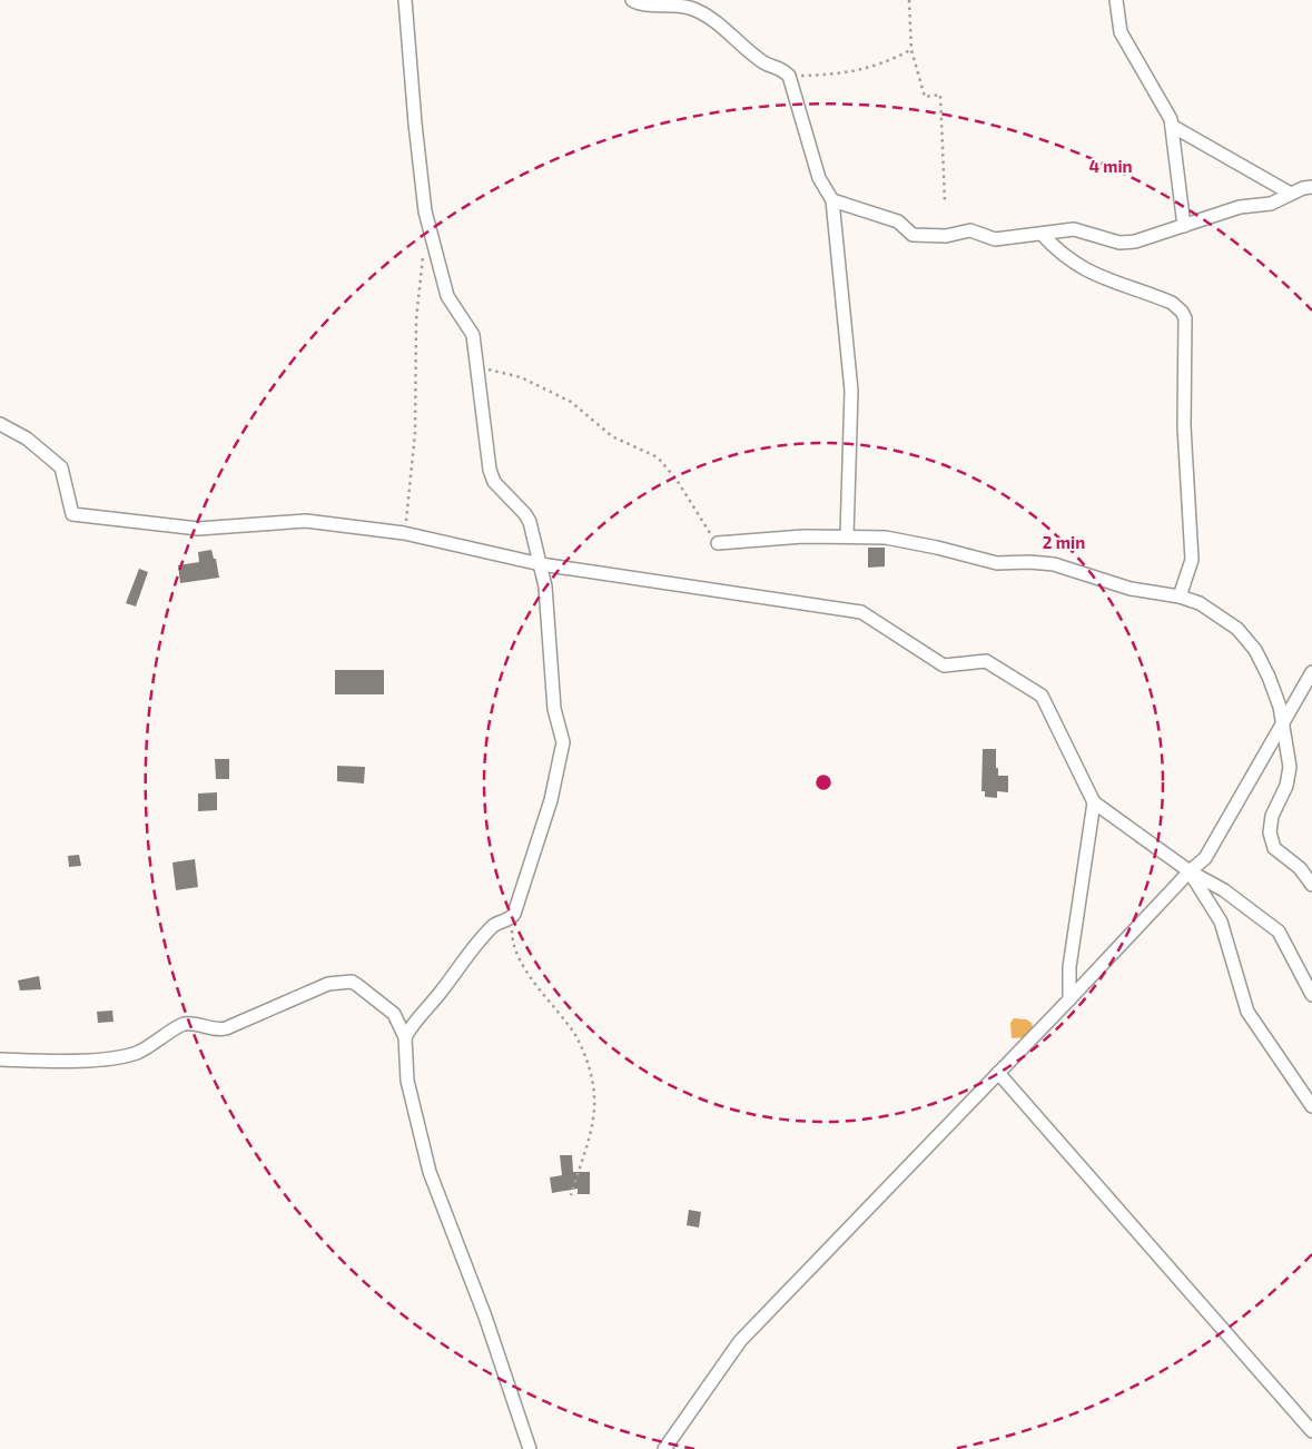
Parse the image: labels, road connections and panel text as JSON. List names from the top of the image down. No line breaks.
{"rings":["4 min","2 min"]}
